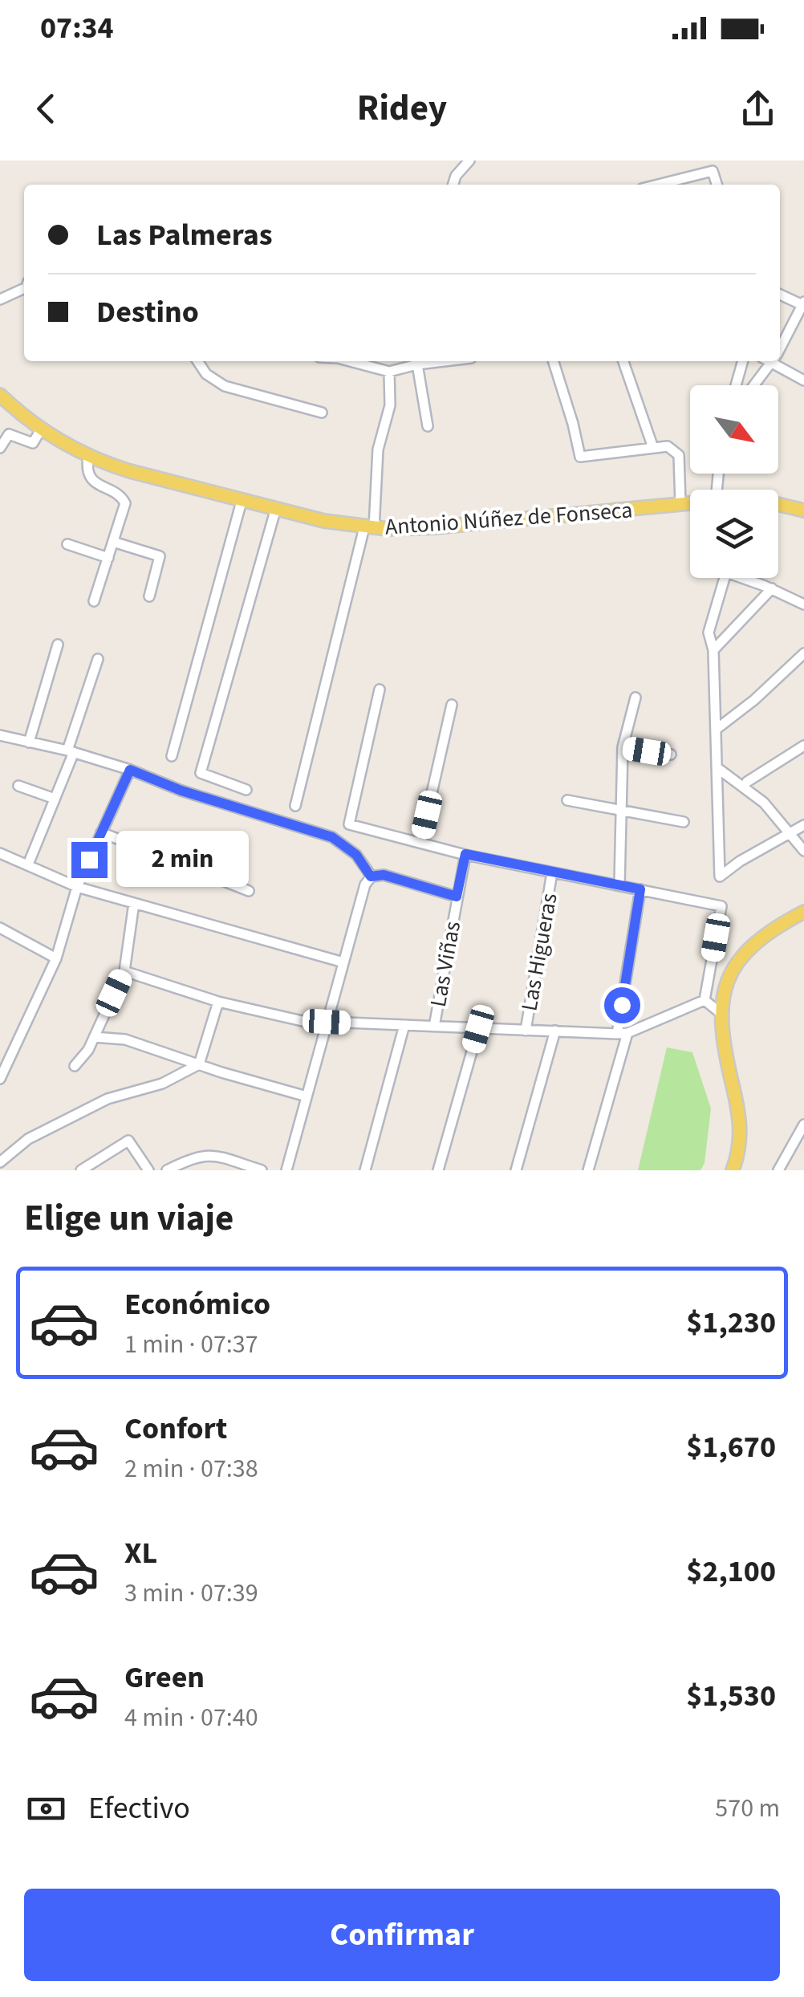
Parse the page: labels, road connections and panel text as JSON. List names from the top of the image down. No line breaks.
{"streets":{"main road":["Antonio Núñez de Fonseca"],"street":["Las Higueras","Las Viñas"]},"north":"bottom right","page":{"status":"07:34","header":"Ridey","banner":["Las Palmeras","Destino"],"bubble":"2 min","heading":"Elige un viaje","list":[{"name":"Económico","note":"1 min · 07:37","value":"$1,230"},{"name":"Confort","note":"2 min · 07:38","value":"$1,670"},{"name":"XL","note":"3 min · 07:39","value":"$2,100"},{"name":"Green","note":"4 min · 07:40","value":"$1,530"}],"pay":["Efectivo","570 m"],"buttons":"Confirmar"}}
